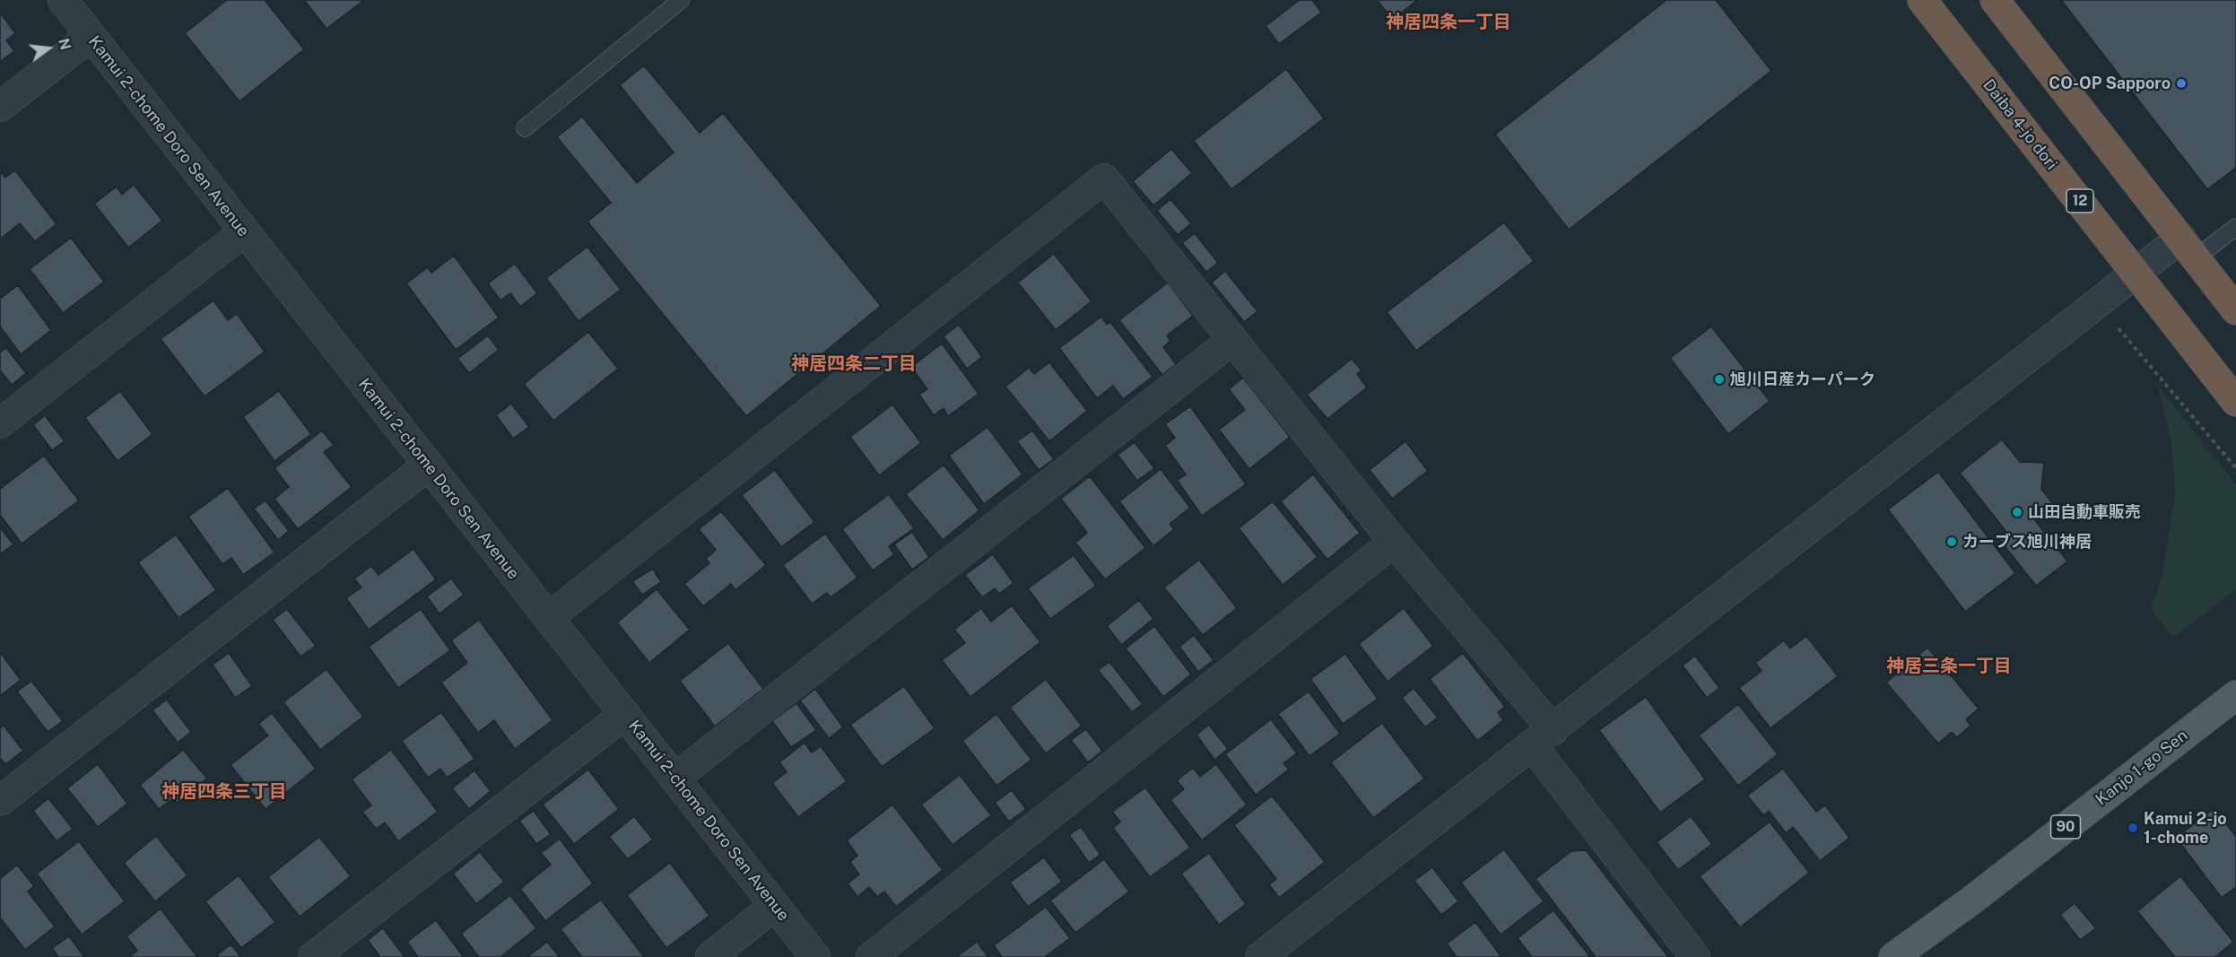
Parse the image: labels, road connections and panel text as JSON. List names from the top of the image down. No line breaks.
{"streets":{"highway":["Daiba 4-jo dori","12"],"main road":["Kanjo 1-go Sen","90"],"street":["Kamui 2-chome Doro Sen Avenue"]},"districts":["神居四条一丁目","神居四条二丁目","神居三条一丁目","神居四条三丁目"],"places":["CO-OP Sapporo","旭川日産カーパーク","山田自動車販売","カーブス旭川神居","Kamui 2-jo 1-chome"],"north":"right"}
